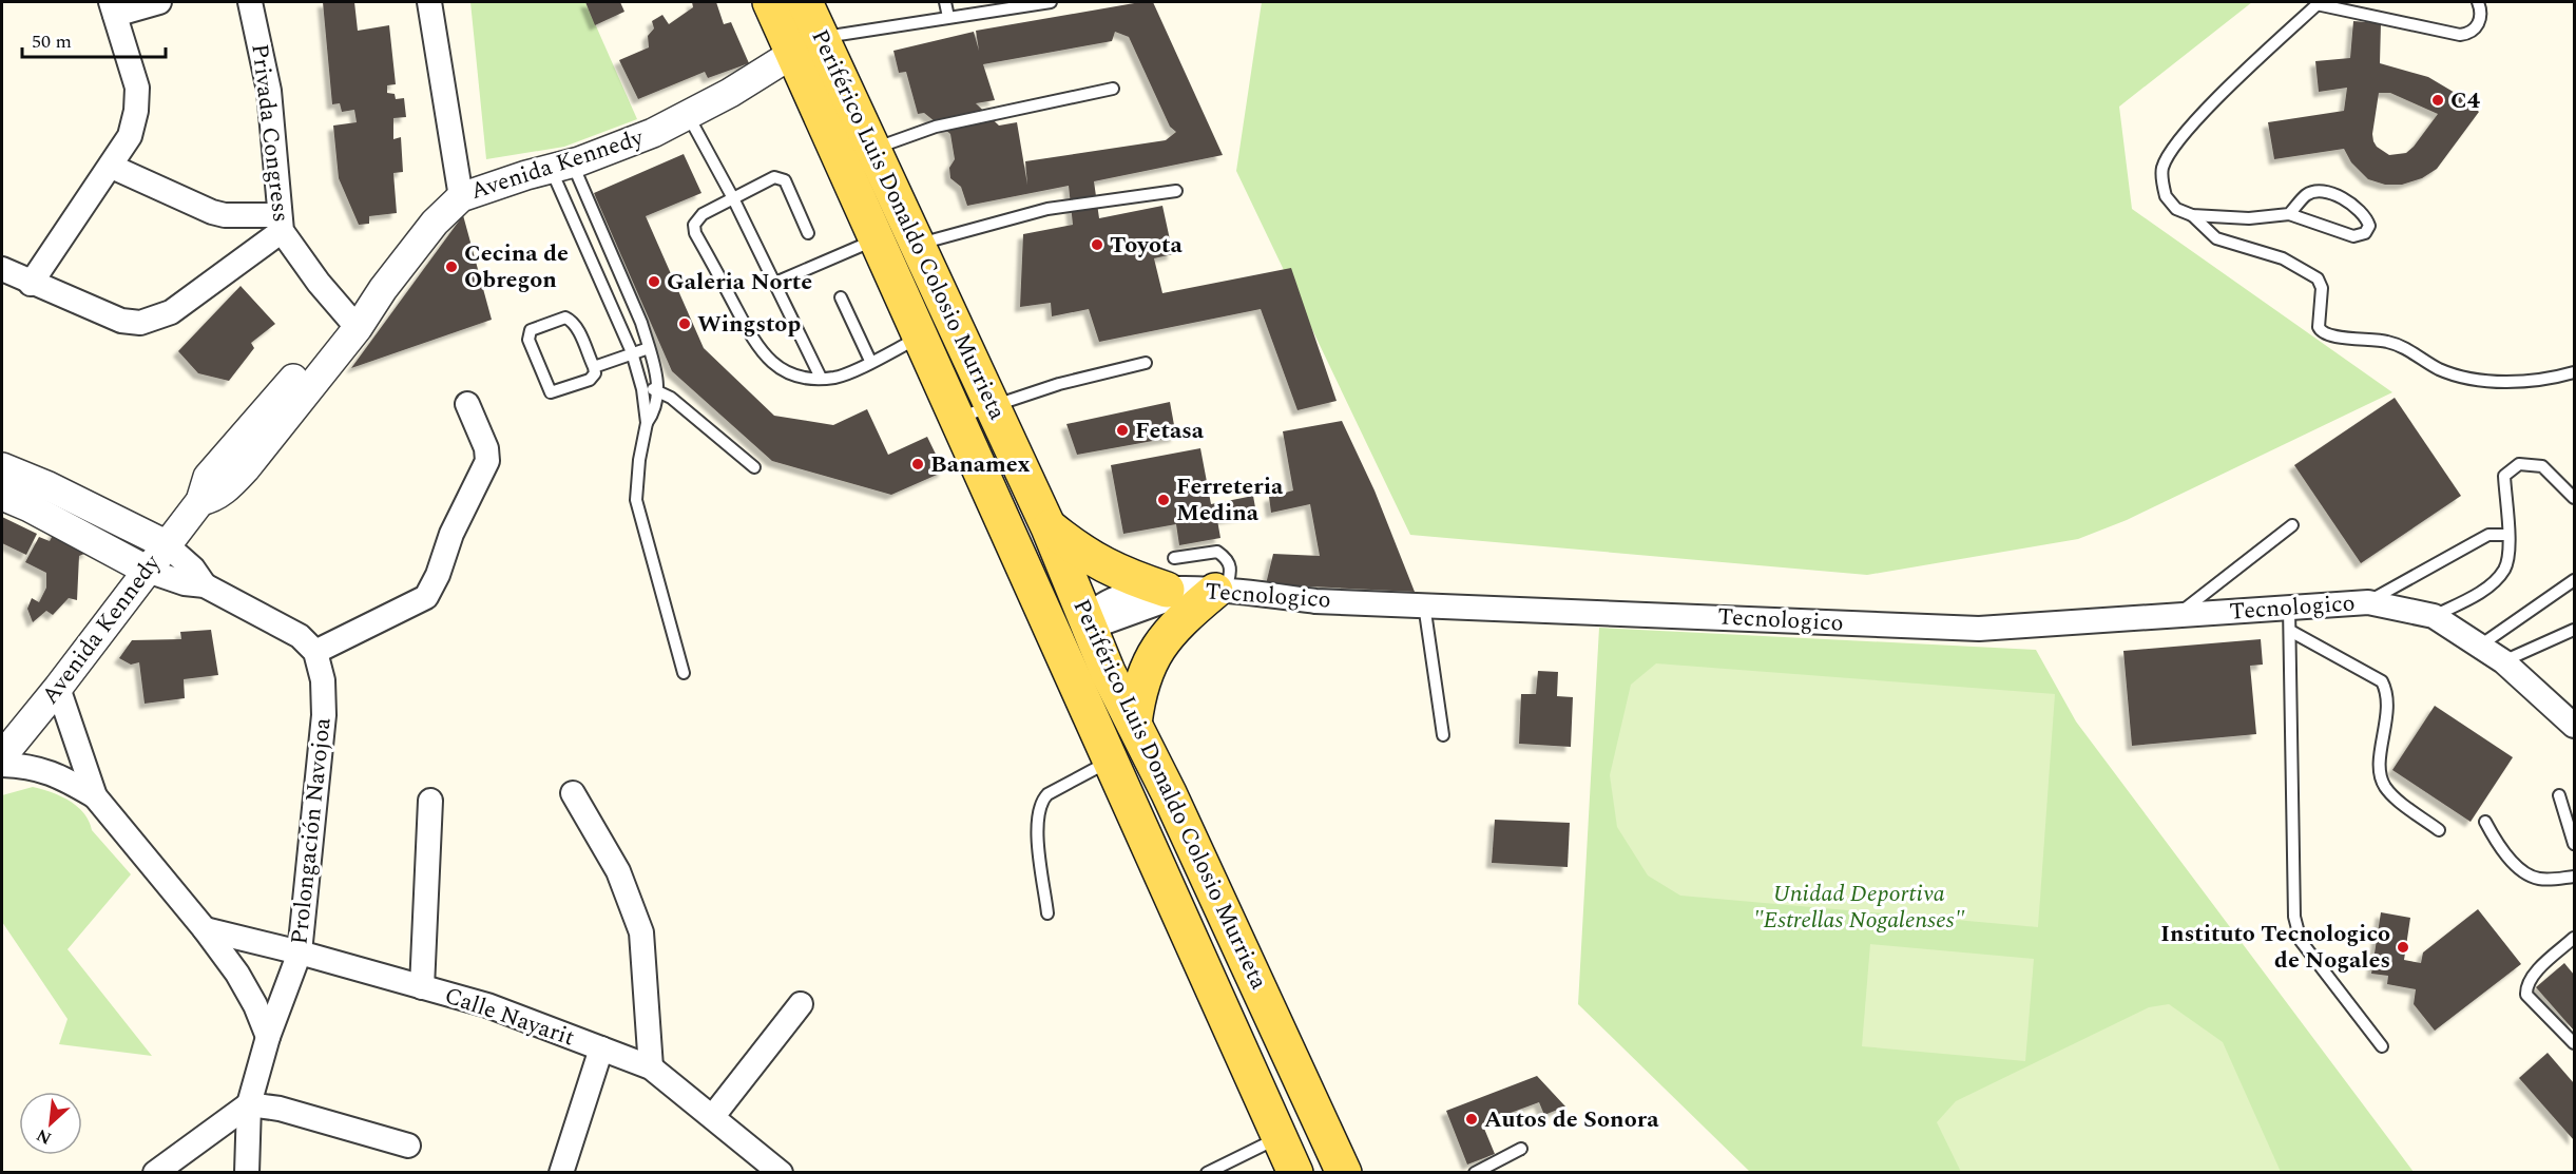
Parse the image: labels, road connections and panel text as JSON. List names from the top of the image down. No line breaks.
{"streets":{"main road":["Periférico Luis Donaldo Colosio Murrieta"],"street":["Privada Congress","Avenida Kennedy","Tecnologico","Prolongación Navojoa","Calle Nayarit"]},"crossings":[["Privada Congress","Avenida Kennedy"],["Avenida Kennedy","Periférico Luis Donaldo Colosio Murrieta"],["Periférico Luis Donaldo Colosio Murrieta","Tecnologico"],["Prolongación Navojoa","Calle Nayarit"]],"parks":["Unidad Deportiva \"Estrellas Nogalenses\""],"places":["C4","Toyota","Cecina de Obregon","Galeria Norte","Wingstop","Fetasa","Banamex","Ferreteria Medina","Instituto Tecnologico de Nogales","Autos de Sonora"],"scale_bar":"50 m","north":"bottom left"}
